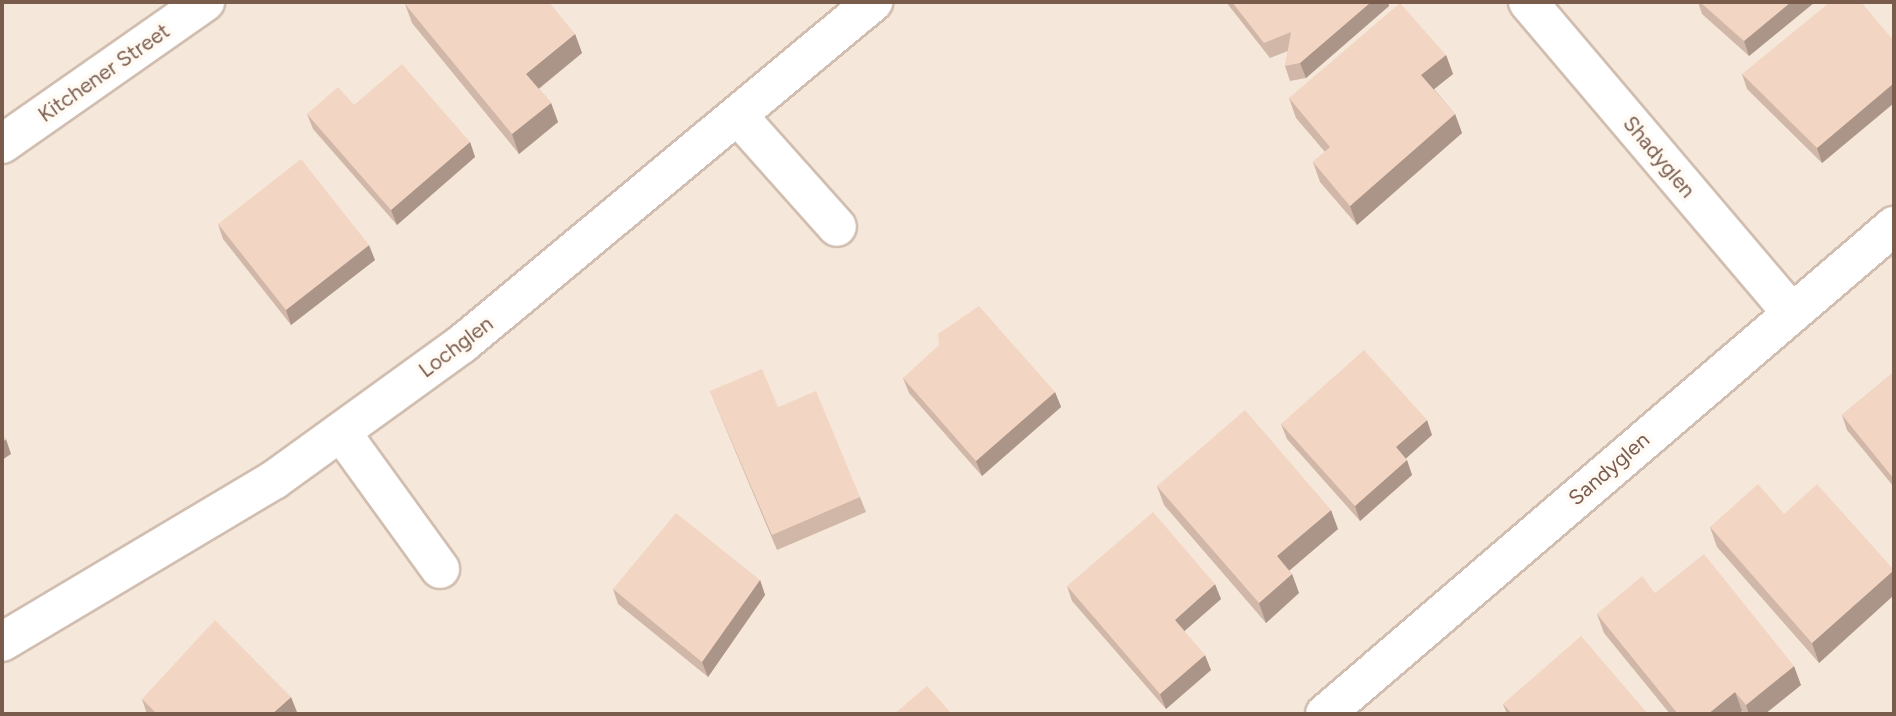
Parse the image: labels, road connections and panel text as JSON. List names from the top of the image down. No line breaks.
{"streets":{"street":["Kitchener Street","Shadyglen","Lochglen","Sandyglen"]},"crossings":[["Shadyglen","Sandyglen"]]}
